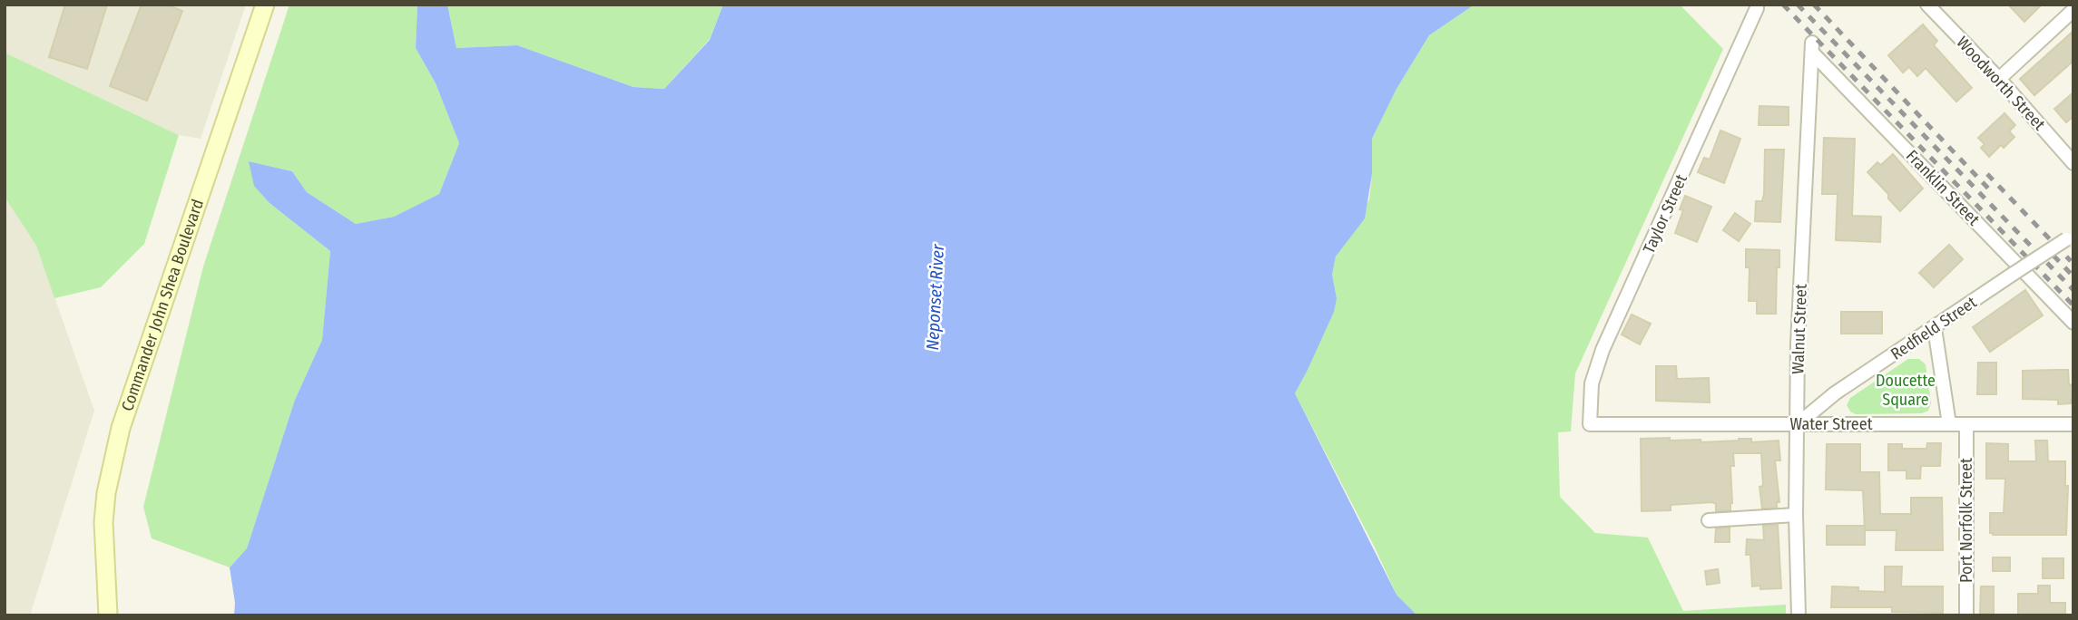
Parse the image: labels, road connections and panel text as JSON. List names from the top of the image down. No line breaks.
{"streets":{"street":["Woodworth Street","Franklin Street","Taylor Street","Commander John Shea Boulevard","Redfield Street","Walnut Street","Water Street","Port Norfolk Street"]},"crossings":[["Franklin Street","Walnut Street"],["Taylor Street","Water Street"],["Redfield Street","Walnut Street"],["Redfield Street","Water Street"],["Walnut Street","Water Street"],["Water Street","Port Norfolk Street"]],"water":["Neponset River"],"parks":["Doucette Square"]}
